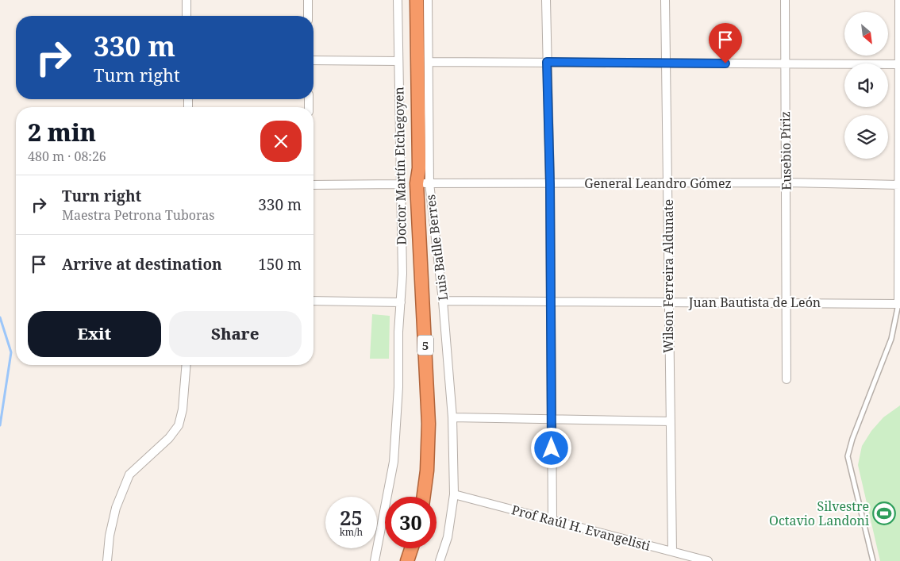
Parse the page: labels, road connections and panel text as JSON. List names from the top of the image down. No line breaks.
{"streets":{"highway":["5"],"street":["Eusebio Píriz","Doctor Martín Etchegoyen","General Leandro Gómez","Luis Batlle Berres","Wilson Ferreira Aldunate","Juan Bautista de León","Prof Raúl H. Evangelisti"]},"crossings":[["Eusebio Píriz","General Leandro Gómez"],["Eusebio Píriz","Juan Bautista de León"],["General Leandro Gómez","Luis Batlle Berres"],["General Leandro Gómez","Wilson Ferreira Aldunate"],["General Leandro Gómez","5"],["Luis Batlle Berres","Juan Bautista de León"],["Luis Batlle Berres","5"],["Luis Batlle Berres","Prof Raúl H. Evangelisti"],["Wilson Ferreira Aldunate","Juan Bautista de León"],["Wilson Ferreira Aldunate","Prof Raúl H. Evangelisti"]],"places":{"sports":["Silvestre Octavio Landoni"]},"north":"bottom right","page":{"turn":["330 m","Turn right"],"heading":["2 min","480 m · 08:26"],"list":[{"name":"Turn right","note":"Maestra Petrona Tuboras","value":"330 m"},{"name":"Arrive at destination","value":"150 m"}],"buttons":["Exit","Share"],"speed":"25 km/h","limit":"30"}}
